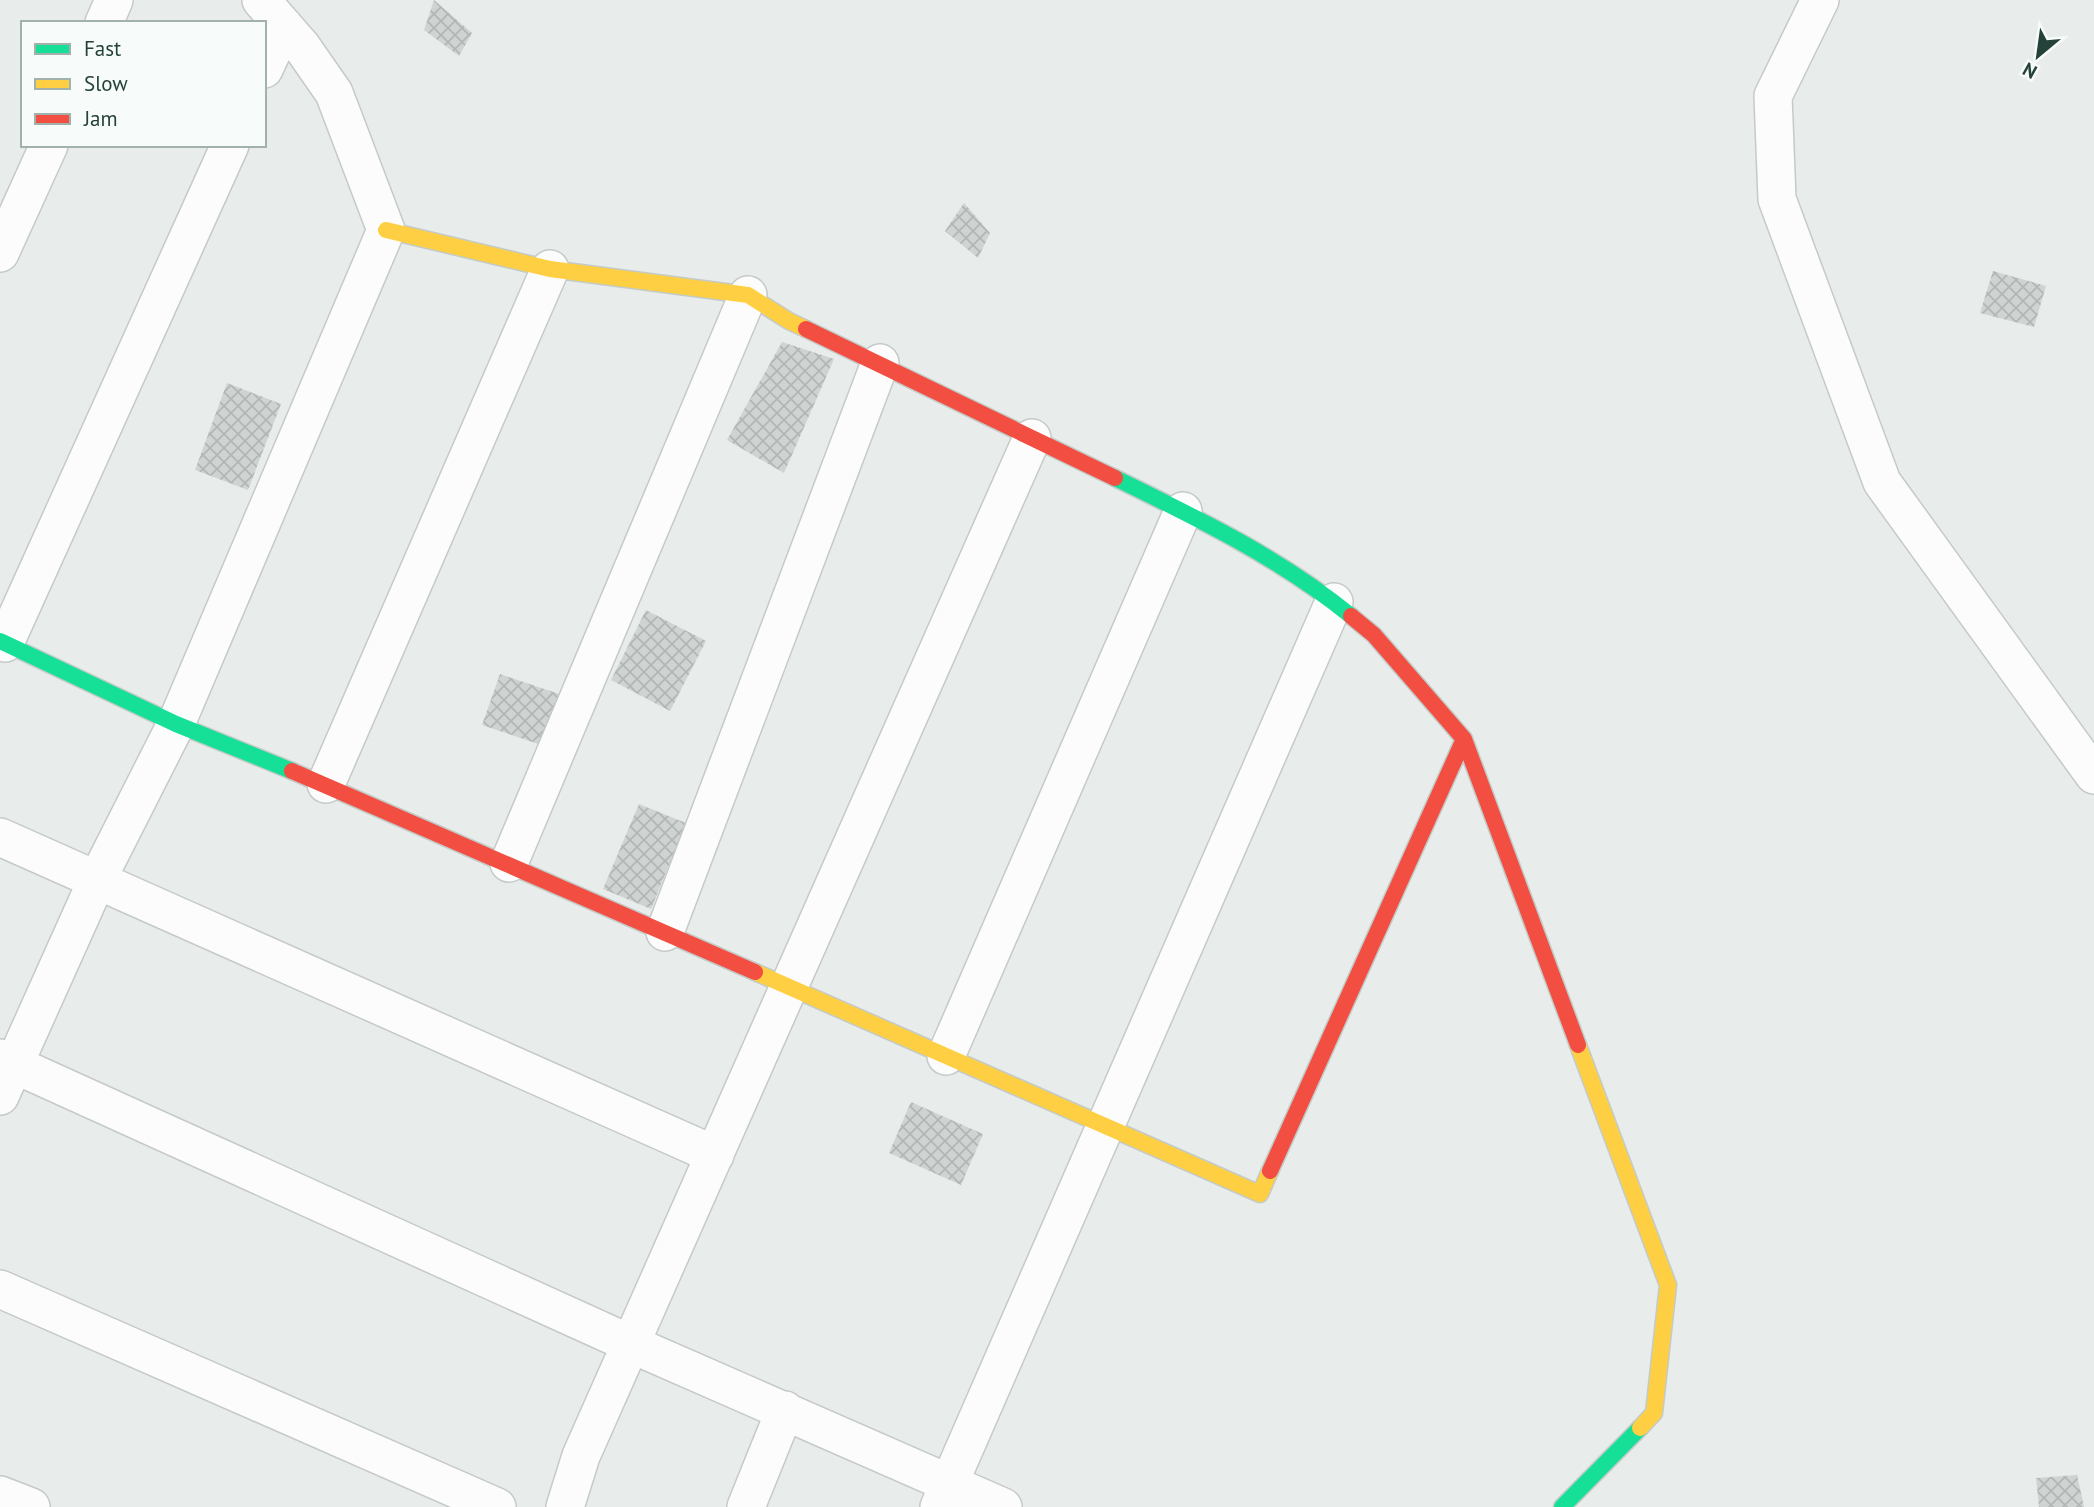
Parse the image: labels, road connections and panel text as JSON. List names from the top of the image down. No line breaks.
{"legend":["Fast","Slow","Jam"],"north":"bottom left"}
